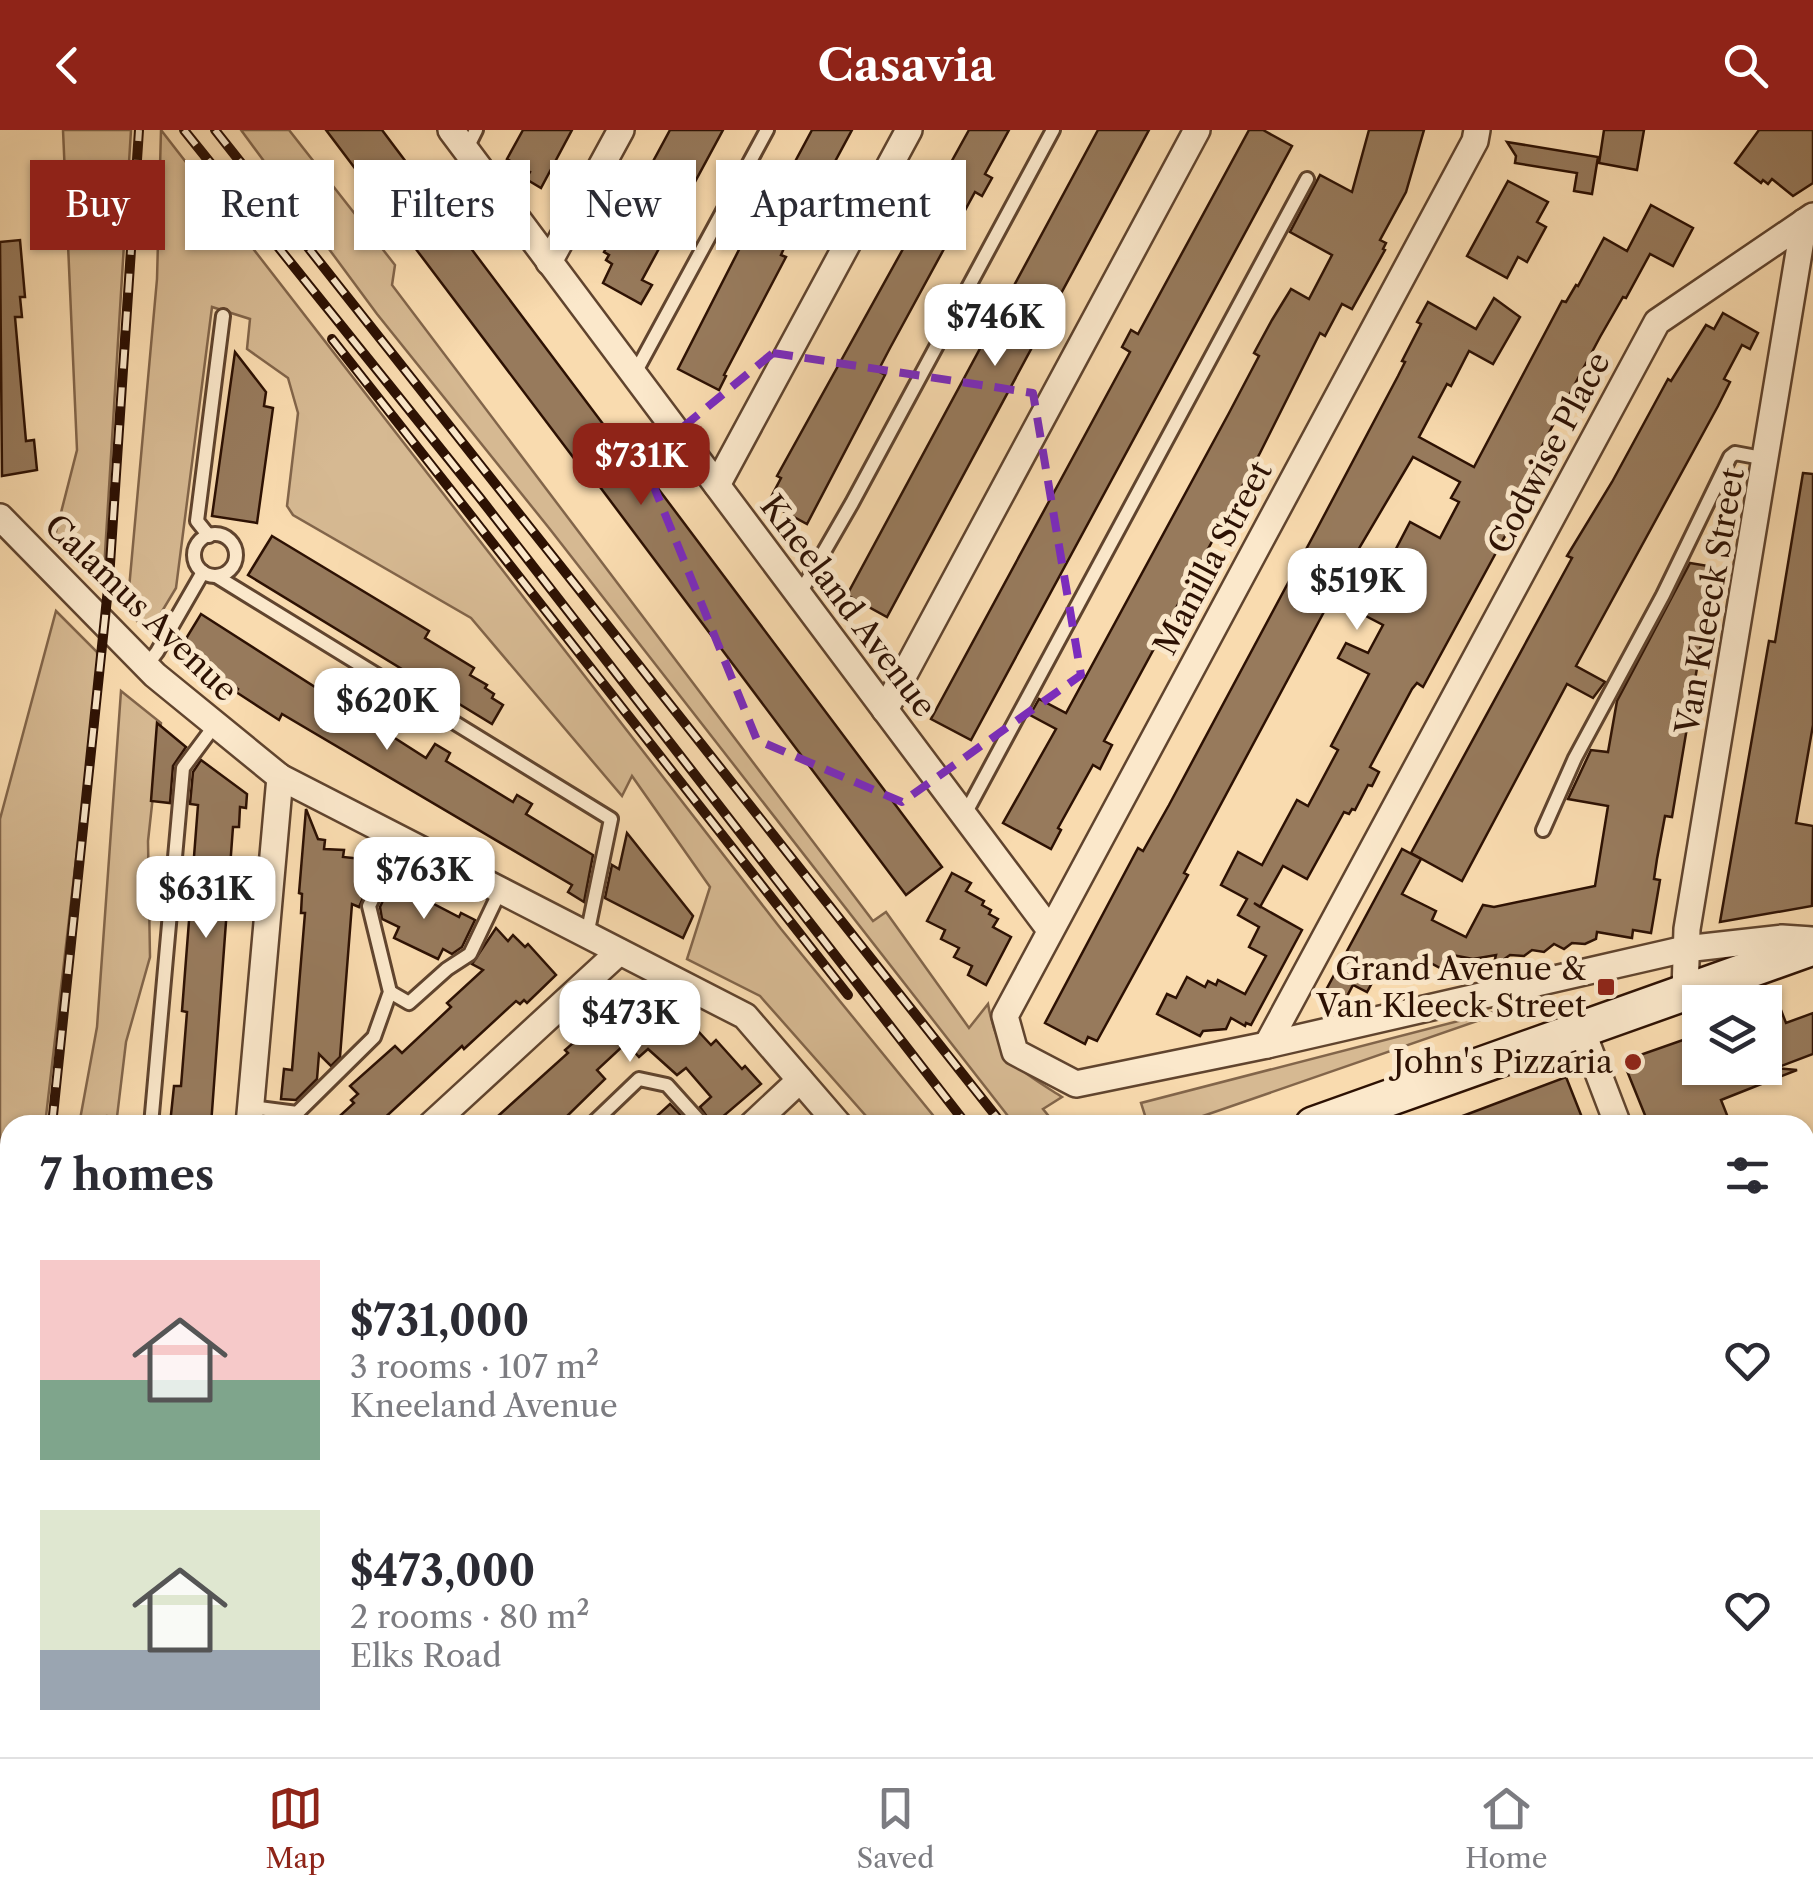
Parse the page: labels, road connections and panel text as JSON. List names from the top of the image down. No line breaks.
{"streets":{"street":["Codwise Place","Manilla Street","Van Kleeck Street","Kneeland Avenue","Calamus Avenue"]},"crossings":[["Codwise Place","Manilla Street"],["Codwise Place","Van Kleeck Street"],["Manilla Street","Kneeland Avenue"]],"places":{"transit":["Grand Avenue & Van Kleeck Street"],"other":["John's Pizzaria"]},"page":{"header":"Casavia","chip":["Buy","Rent","Filters","New","Apartment"],"price":["$746K","$731K","$519K","$620K","$763K","$631K","$473K"],"heading":"7 homes","list":[{"name":"$731,000","note":"3 rooms · 107 m² · Kneeland Avenue"},{"name":"$473,000","note":"2 rooms · 80 m² · Elks Road"}],"tabs":["Map","Saved","Home"]}}
